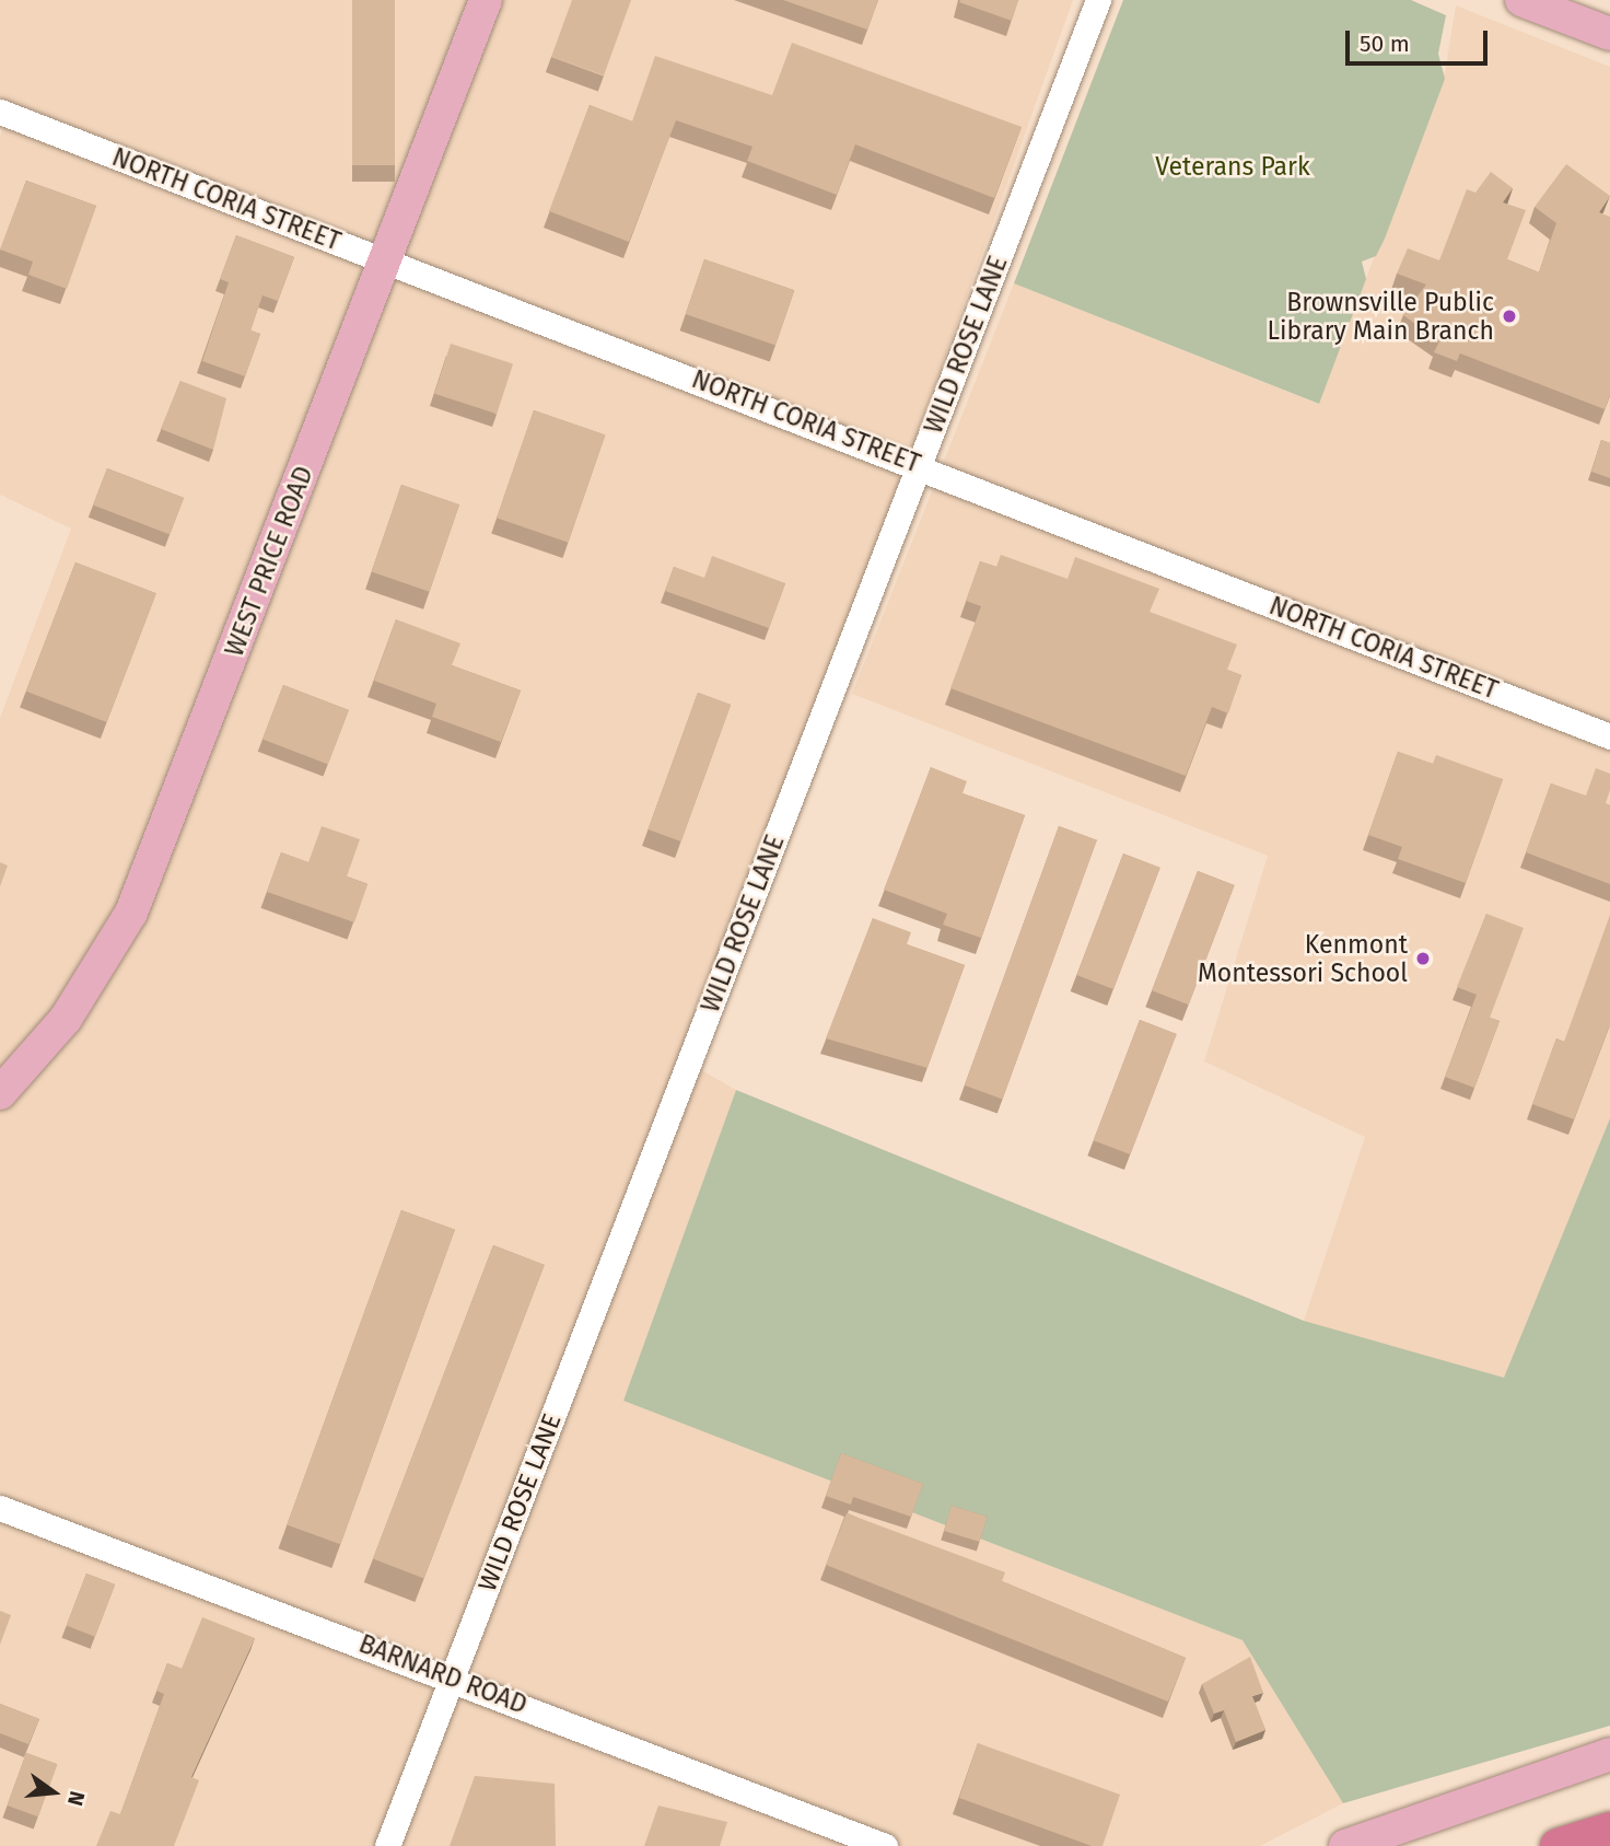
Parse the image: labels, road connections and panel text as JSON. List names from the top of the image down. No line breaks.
{"streets":{"main road":["WEST PRICE ROAD"],"street":["NORTH CORIA STREET","WILD ROSE LANE","BARNARD ROAD"]},"crossings":[["NORTH CORIA STREET","WILD ROSE LANE"],["NORTH CORIA STREET","WEST PRICE ROAD"],["WILD ROSE LANE","BARNARD ROAD"]],"parks":["Veterans Park"],"places":["Brownsville Public Library Main Branch","Kenmont Montessori School"],"scale_bar":"50 m","north":"right"}
